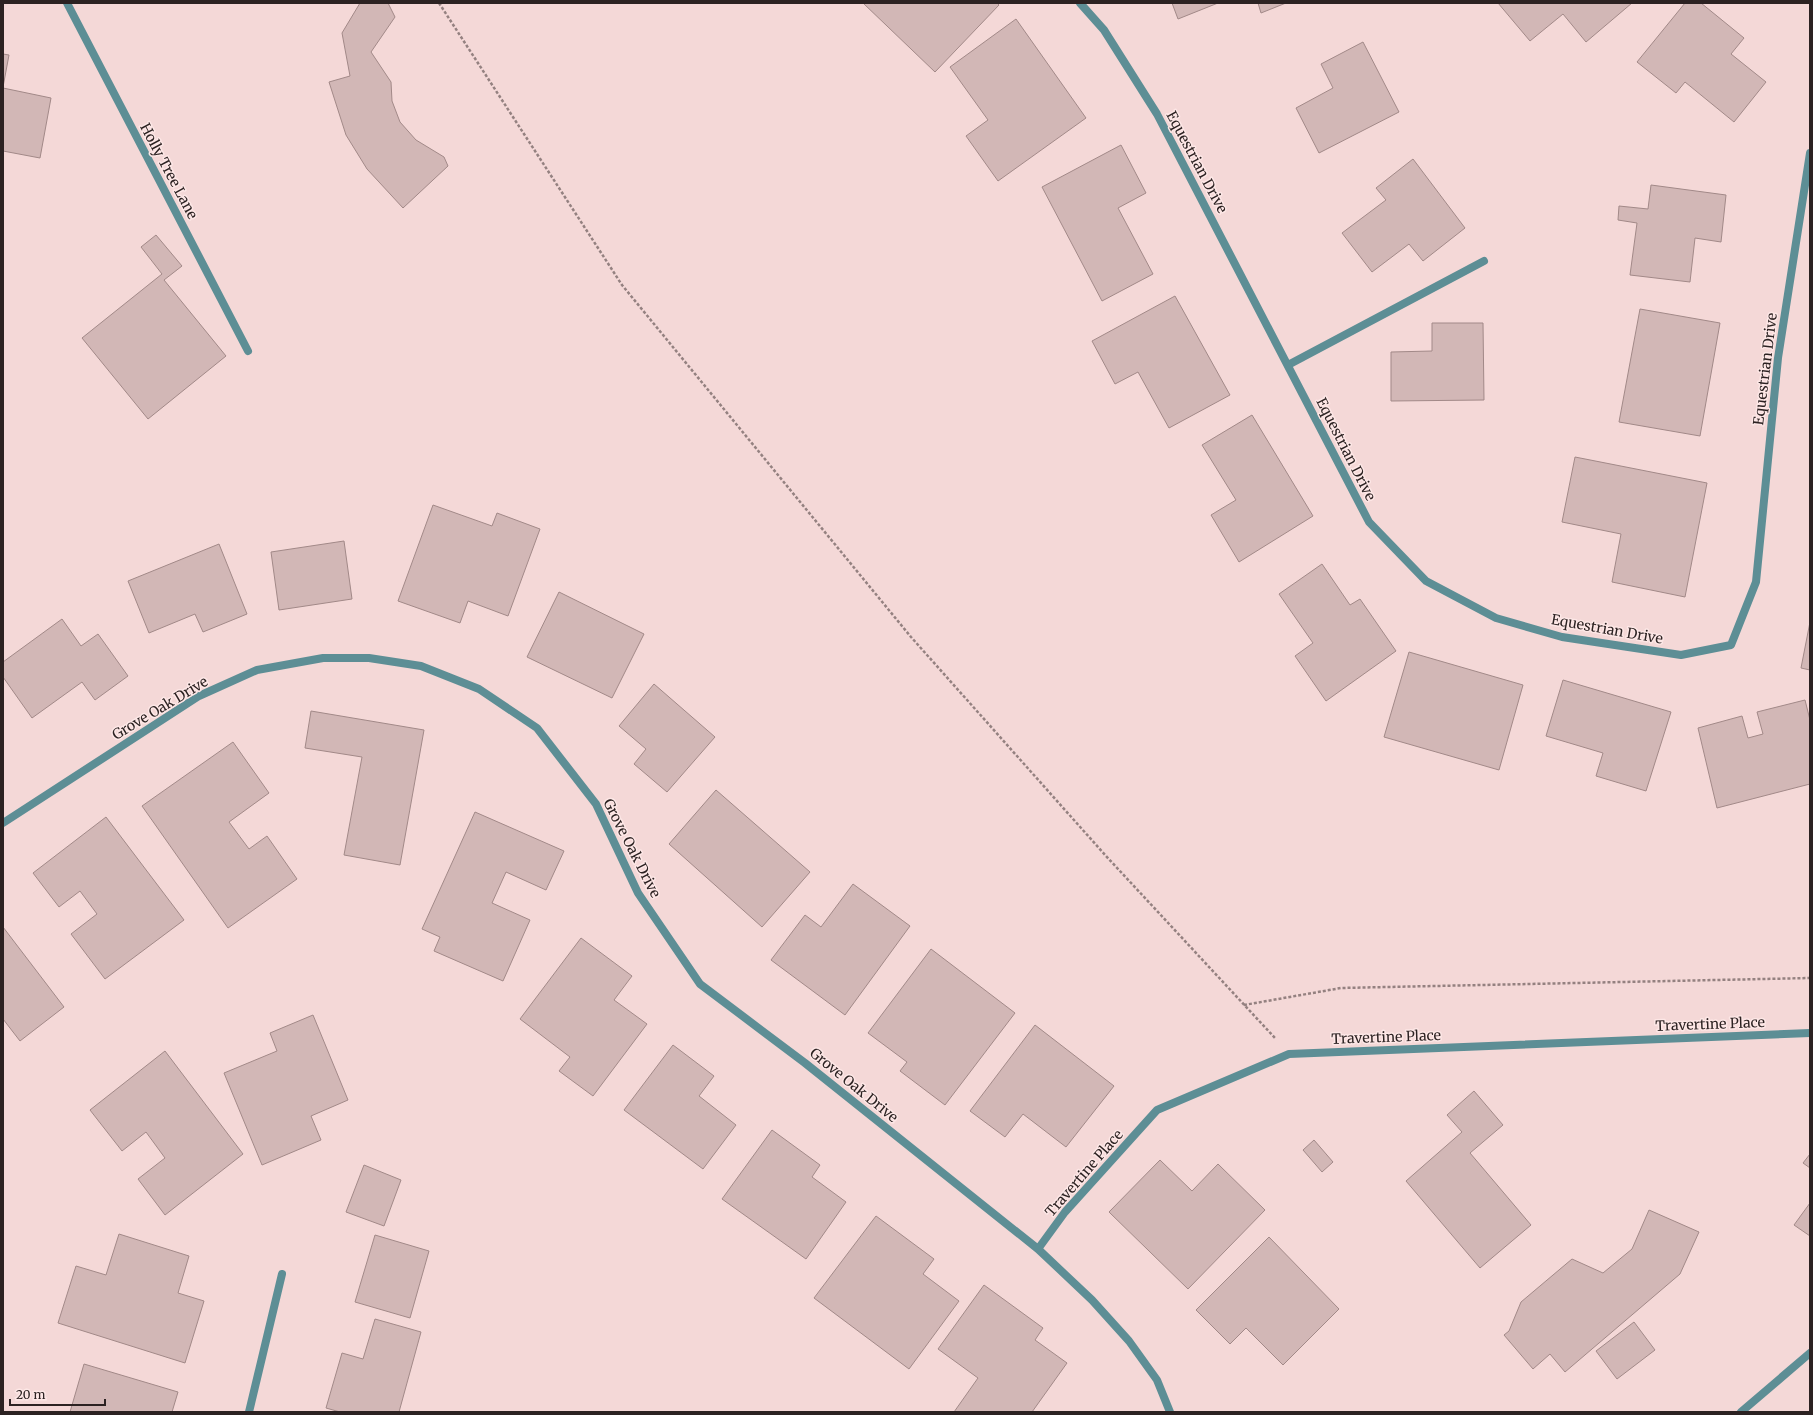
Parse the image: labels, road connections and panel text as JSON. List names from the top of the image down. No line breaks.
{"streets":{"street":["Equestrian Drive","Holly Tree Lane","Grove Oak Drive","Travertine Place"]},"crossings":[["Grove Oak Drive","Travertine Place"]],"scale_bar":"20 m"}
